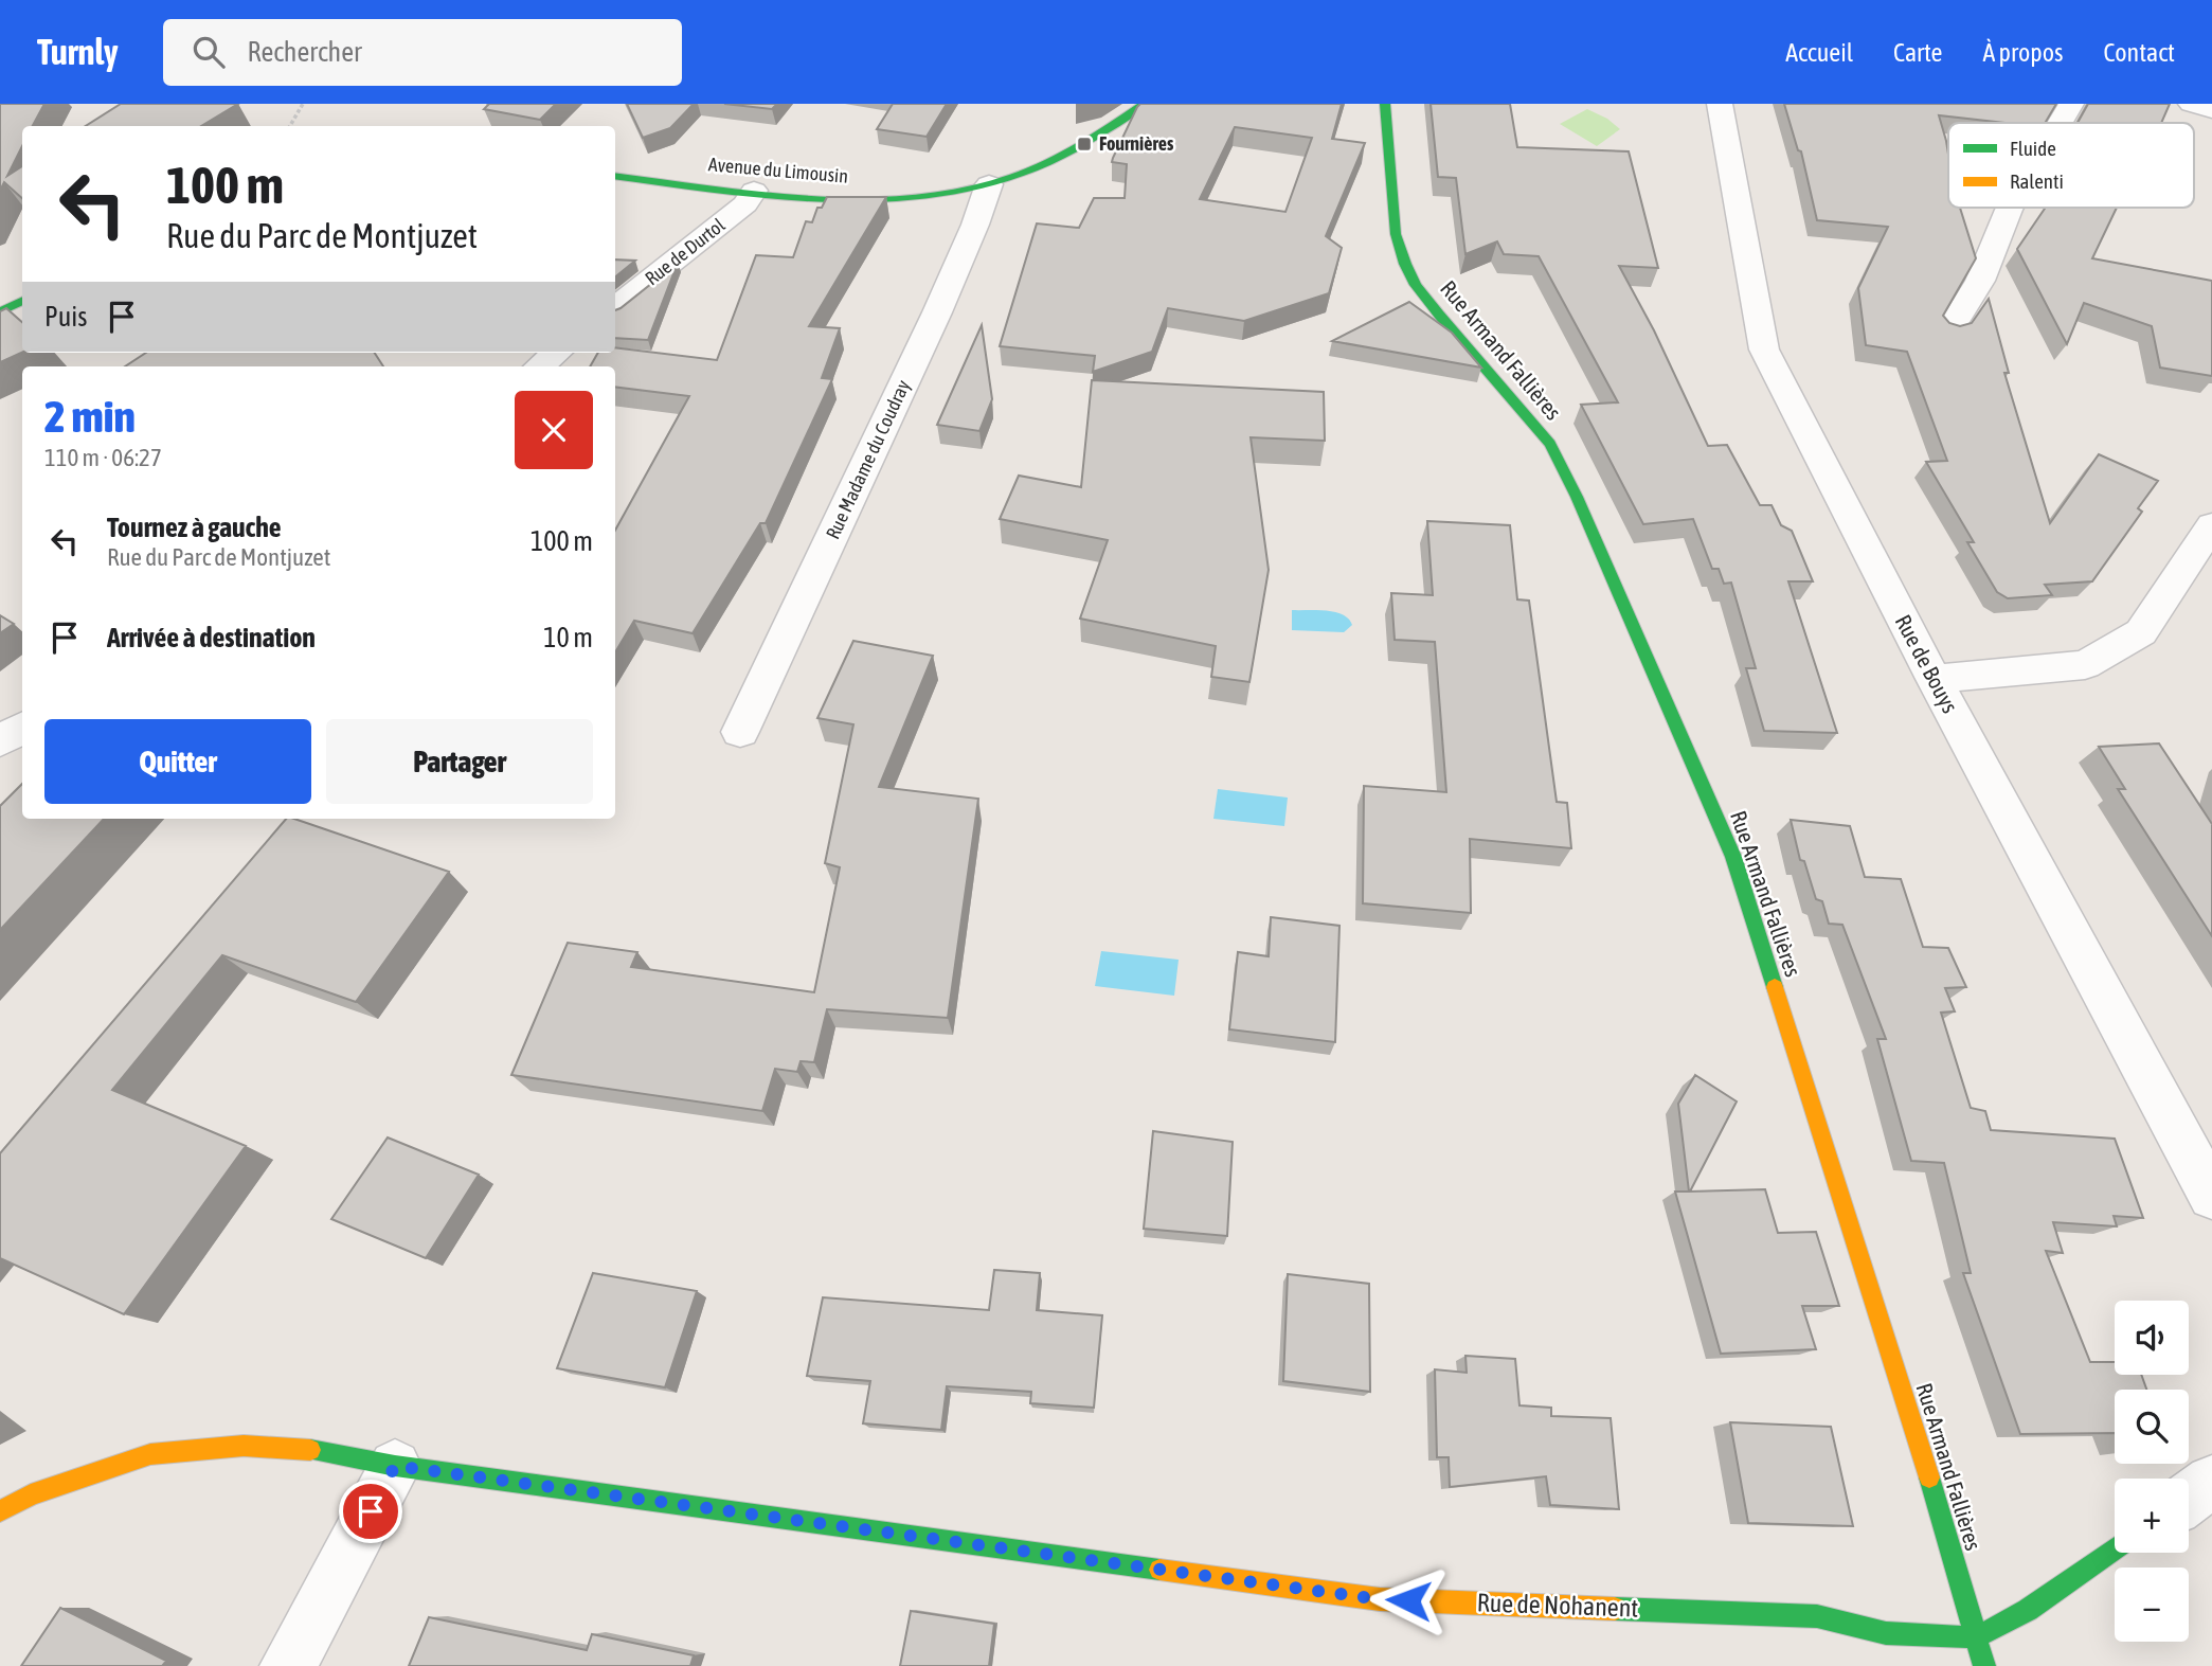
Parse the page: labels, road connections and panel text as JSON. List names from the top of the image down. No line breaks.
{"streets":{"street":["Avenue du Limousin","Rue de Durtol","Rue Armand Fallières","Rue Madame du Coudray","Rue de Bouys","Rue de Nohanent"]},"crossings":[["Avenue du Limousin","Rue de Durtol"],["Avenue du Limousin","Rue Madame du Coudray"],["Rue Armand Fallières","Rue de Nohanent"]],"places":{"transit":["Fournières"]},"legend":["Fluide","Ralenti"],"page":{"header":"Turnly","search":"Rechercher","nav":["Accueil","Carte","À propos","Contact"],"turn":["100 m","Rue du Parc de Montjuzet"],"then":"Puis","heading":["2 min","110 m · 06:27"],"list":[{"name":"Tournez à gauche","note":"Rue du Parc de Montjuzet","value":"100 m"},{"name":"Arrivée à destination","value":"10 m"}],"buttons":["Quitter","Partager"],"map_buttons":["+","−"]}}
